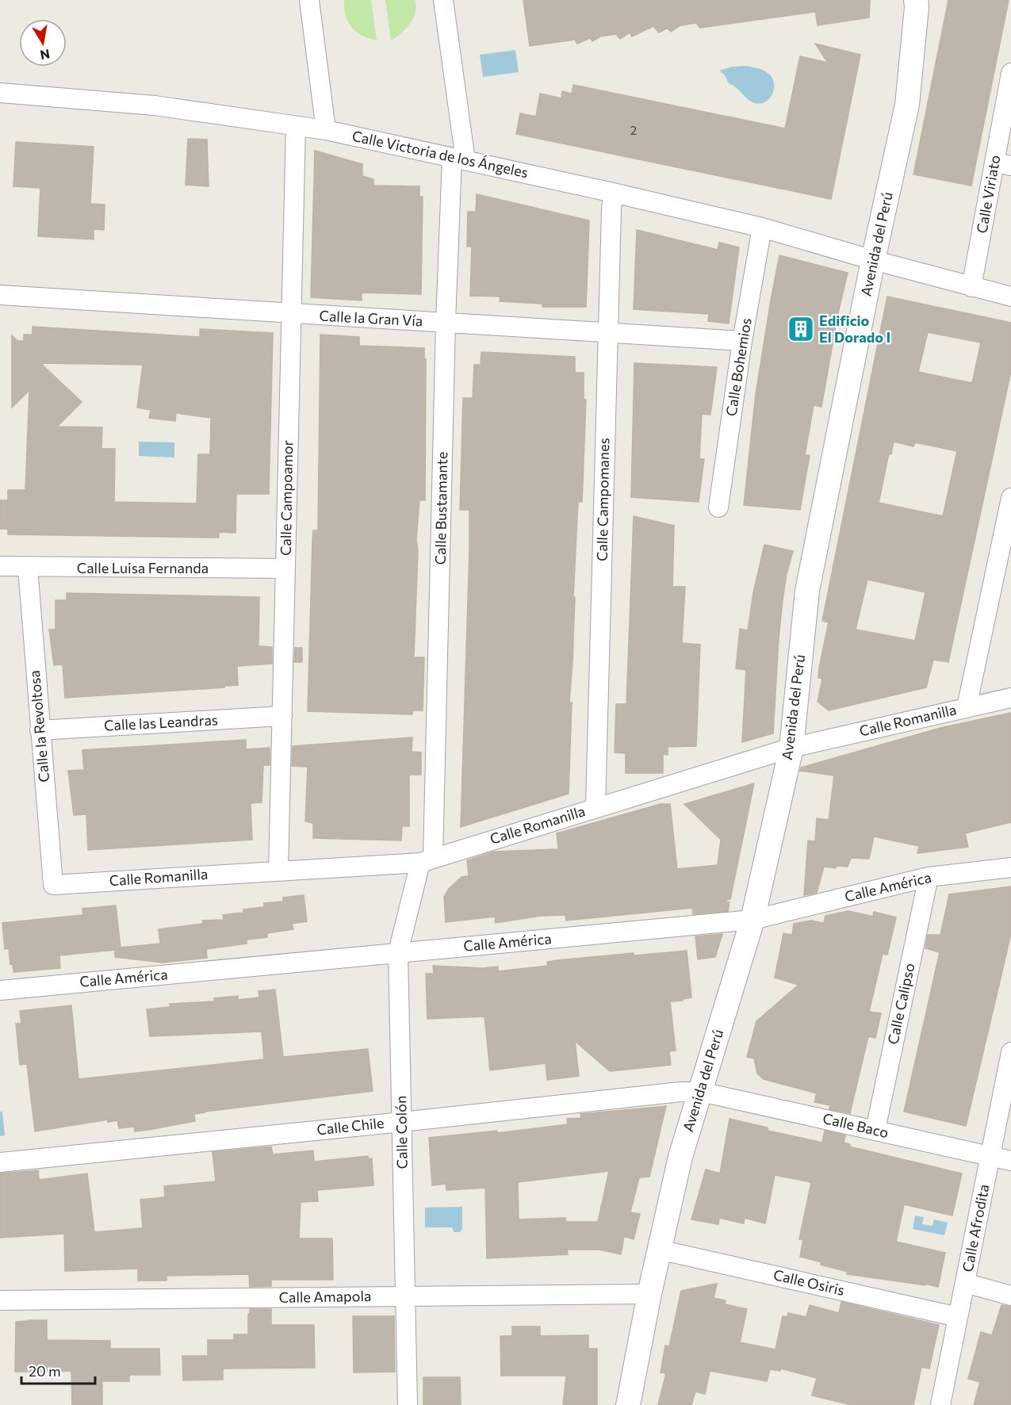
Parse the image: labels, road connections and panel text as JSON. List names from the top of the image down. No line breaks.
{"streets":{"street":["Calle Victoria de los Ángeles","Calle Viriato","Avenida del Perú","Calle la Gran Vía","Calle Bohemios","Calle Campoamor","Calle Campomanes","Calle Bustamante","Calle Luisa Fernanda","Calle Romanilla","Calle las Leandras","Calle la Revoltosa","Calle América","Calle Calipso","Calle Baco","Calle Chile","Calle Colón","Calle Afrodita","Calle Osiris","Calle Amapola"]},"crossings":[["Calle Victoria de los Ángeles","Calle Viriato"],["Calle Victoria de los Ángeles","Avenida del Perú"],["Calle Victoria de los Ángeles","Calle Bohemios"],["Calle Victoria de los Ángeles","Calle Campoamor"],["Calle Victoria de los Ángeles","Calle Campomanes"],["Calle Victoria de los Ángeles","Calle Bustamante"],["Avenida del Perú","Calle Romanilla"],["Avenida del Perú","Calle América"],["Avenida del Perú","Calle Baco"],["Avenida del Perú","Calle Chile"],["Avenida del Perú","Calle Osiris"],["Avenida del Perú","Calle Amapola"],["Calle la Gran Vía","Calle Bohemios"],["Calle la Gran Vía","Calle Campoamor"],["Calle la Gran Vía","Calle Campomanes"],["Calle la Gran Vía","Calle Bustamante"],["Calle Campoamor","Calle Luisa Fernanda"],["Calle Campoamor","Calle Romanilla"],["Calle Campoamor","Calle las Leandras"],["Calle Campomanes","Calle Romanilla"],["Calle Bustamante","Calle Romanilla"],["Calle Bustamante","Calle Colón"],["Calle Luisa Fernanda","Calle la Revoltosa"],["Calle Romanilla","Calle la Revoltosa"],["Calle Romanilla","Calle Colón"],["Calle las Leandras","Calle la Revoltosa"],["Calle América","Calle Calipso"],["Calle América","Calle Colón"],["Calle Calipso","Calle Baco"],["Calle Baco","Calle Chile"],["Calle Baco","Calle Afrodita"],["Calle Chile","Calle Colón"],["Calle Colón","Calle Amapola"],["Calle Afrodita","Calle Osiris"]],"places":{"building":["Edificio El Dorado I"]},"house_numbers":["2"],"scale_bar":"20 m","north":"bottom"}
